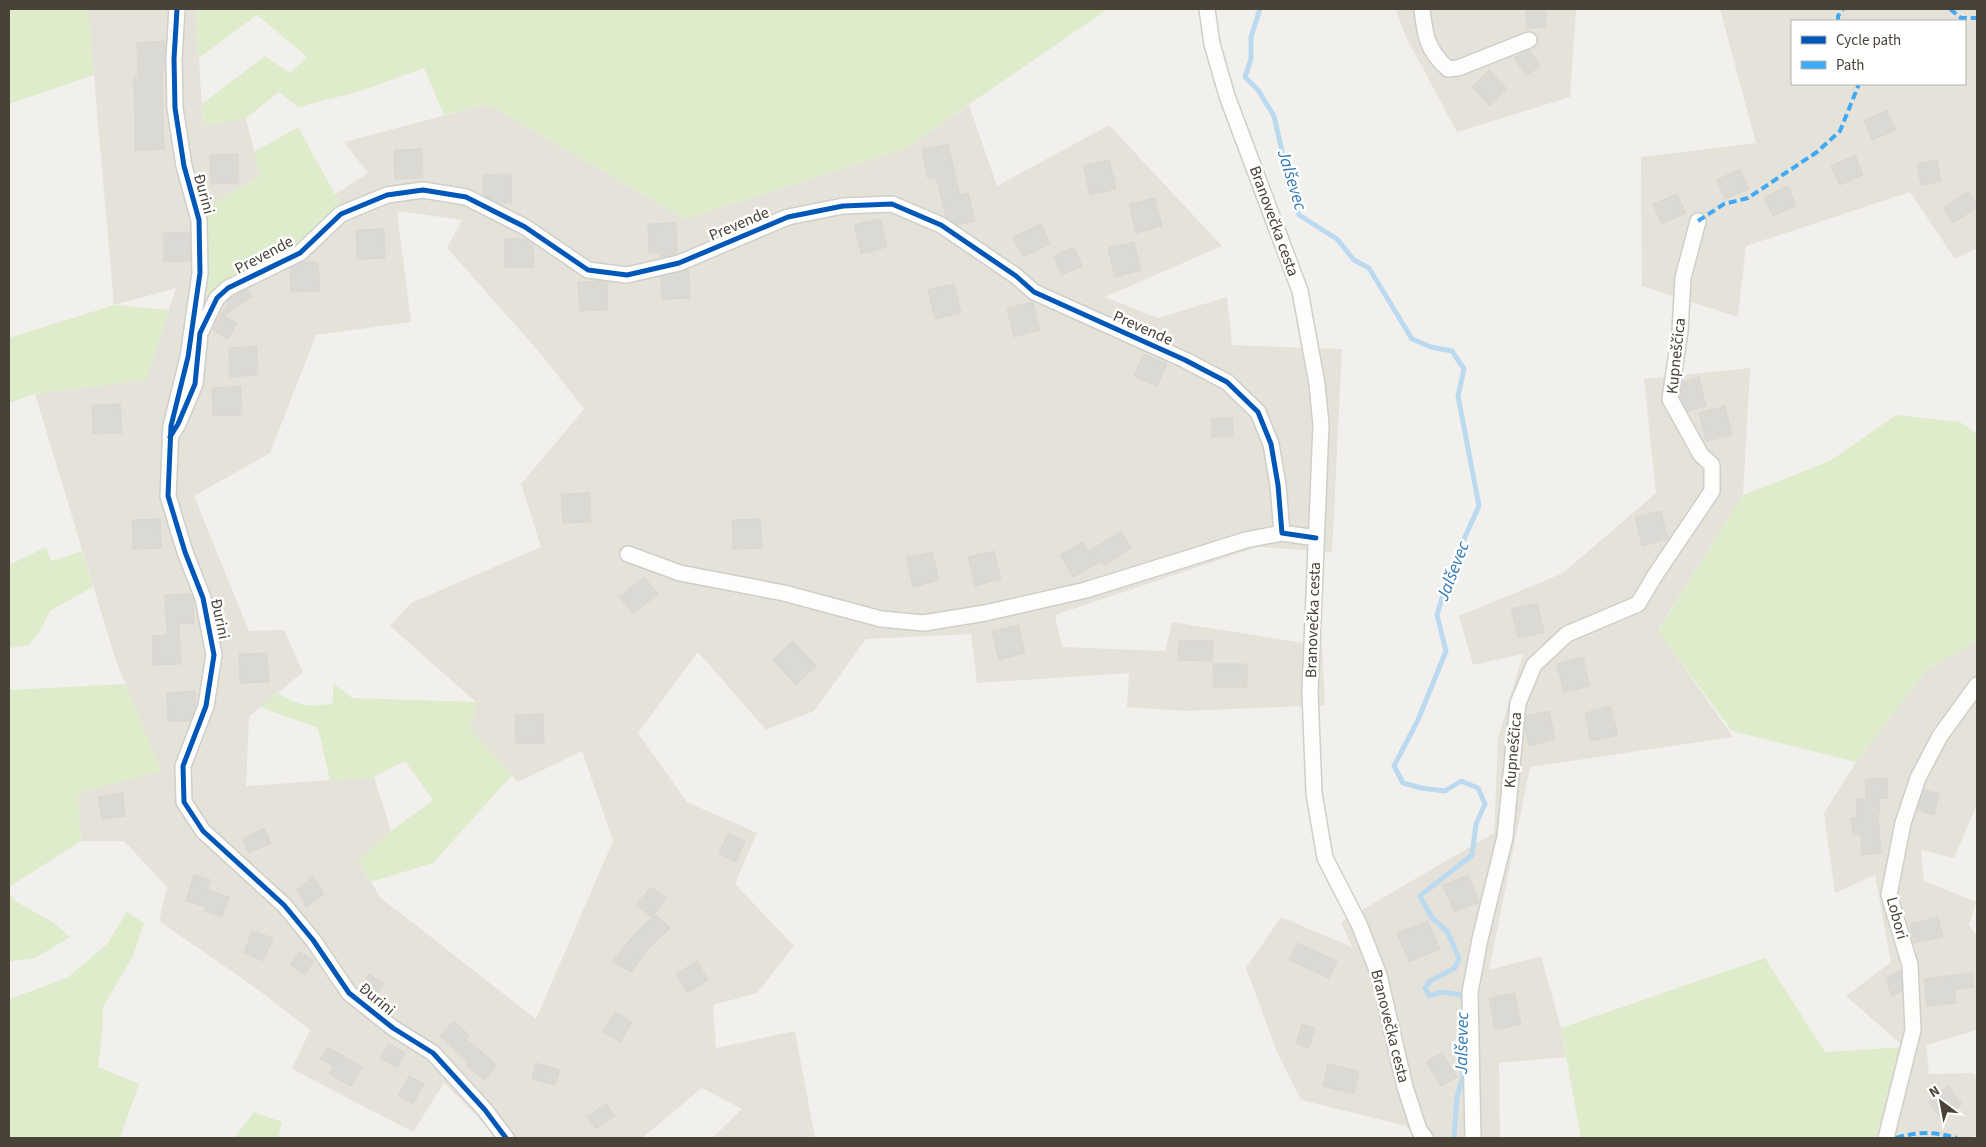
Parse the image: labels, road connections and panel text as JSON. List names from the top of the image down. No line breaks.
{"streets":{"street":["Đurini","Branovečka cesta","Prevende","Kupneščica","Lobori"]},"crossings":[["Đurini","Prevende"]],"water":["Jalševec"],"legend":["Cycle path","Path"],"north":"top left"}
